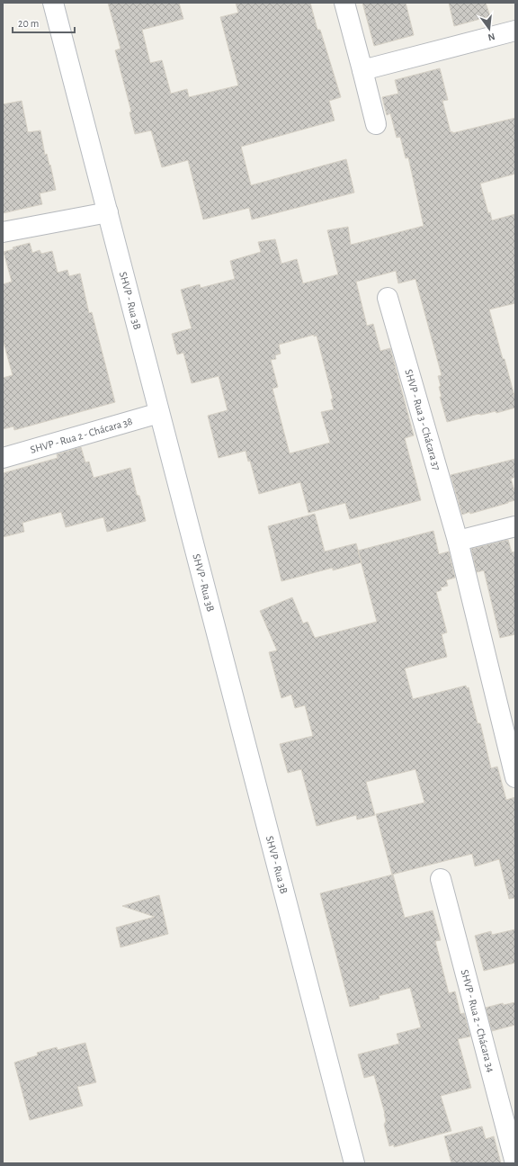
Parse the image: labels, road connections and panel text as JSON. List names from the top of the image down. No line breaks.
{"streets":{"street":["SHVP - Rua 3B","SHVP - Rua 3 - Chácara 37","SHVP - Rua 2 - Chácara 38","SHVP - Rua 2 - Chácara 34"]},"crossings":[["SHVP - Rua 3B","SHVP - Rua 2 - Chácara 38"]],"scale_bar":"20 m","north":"bottom"}
